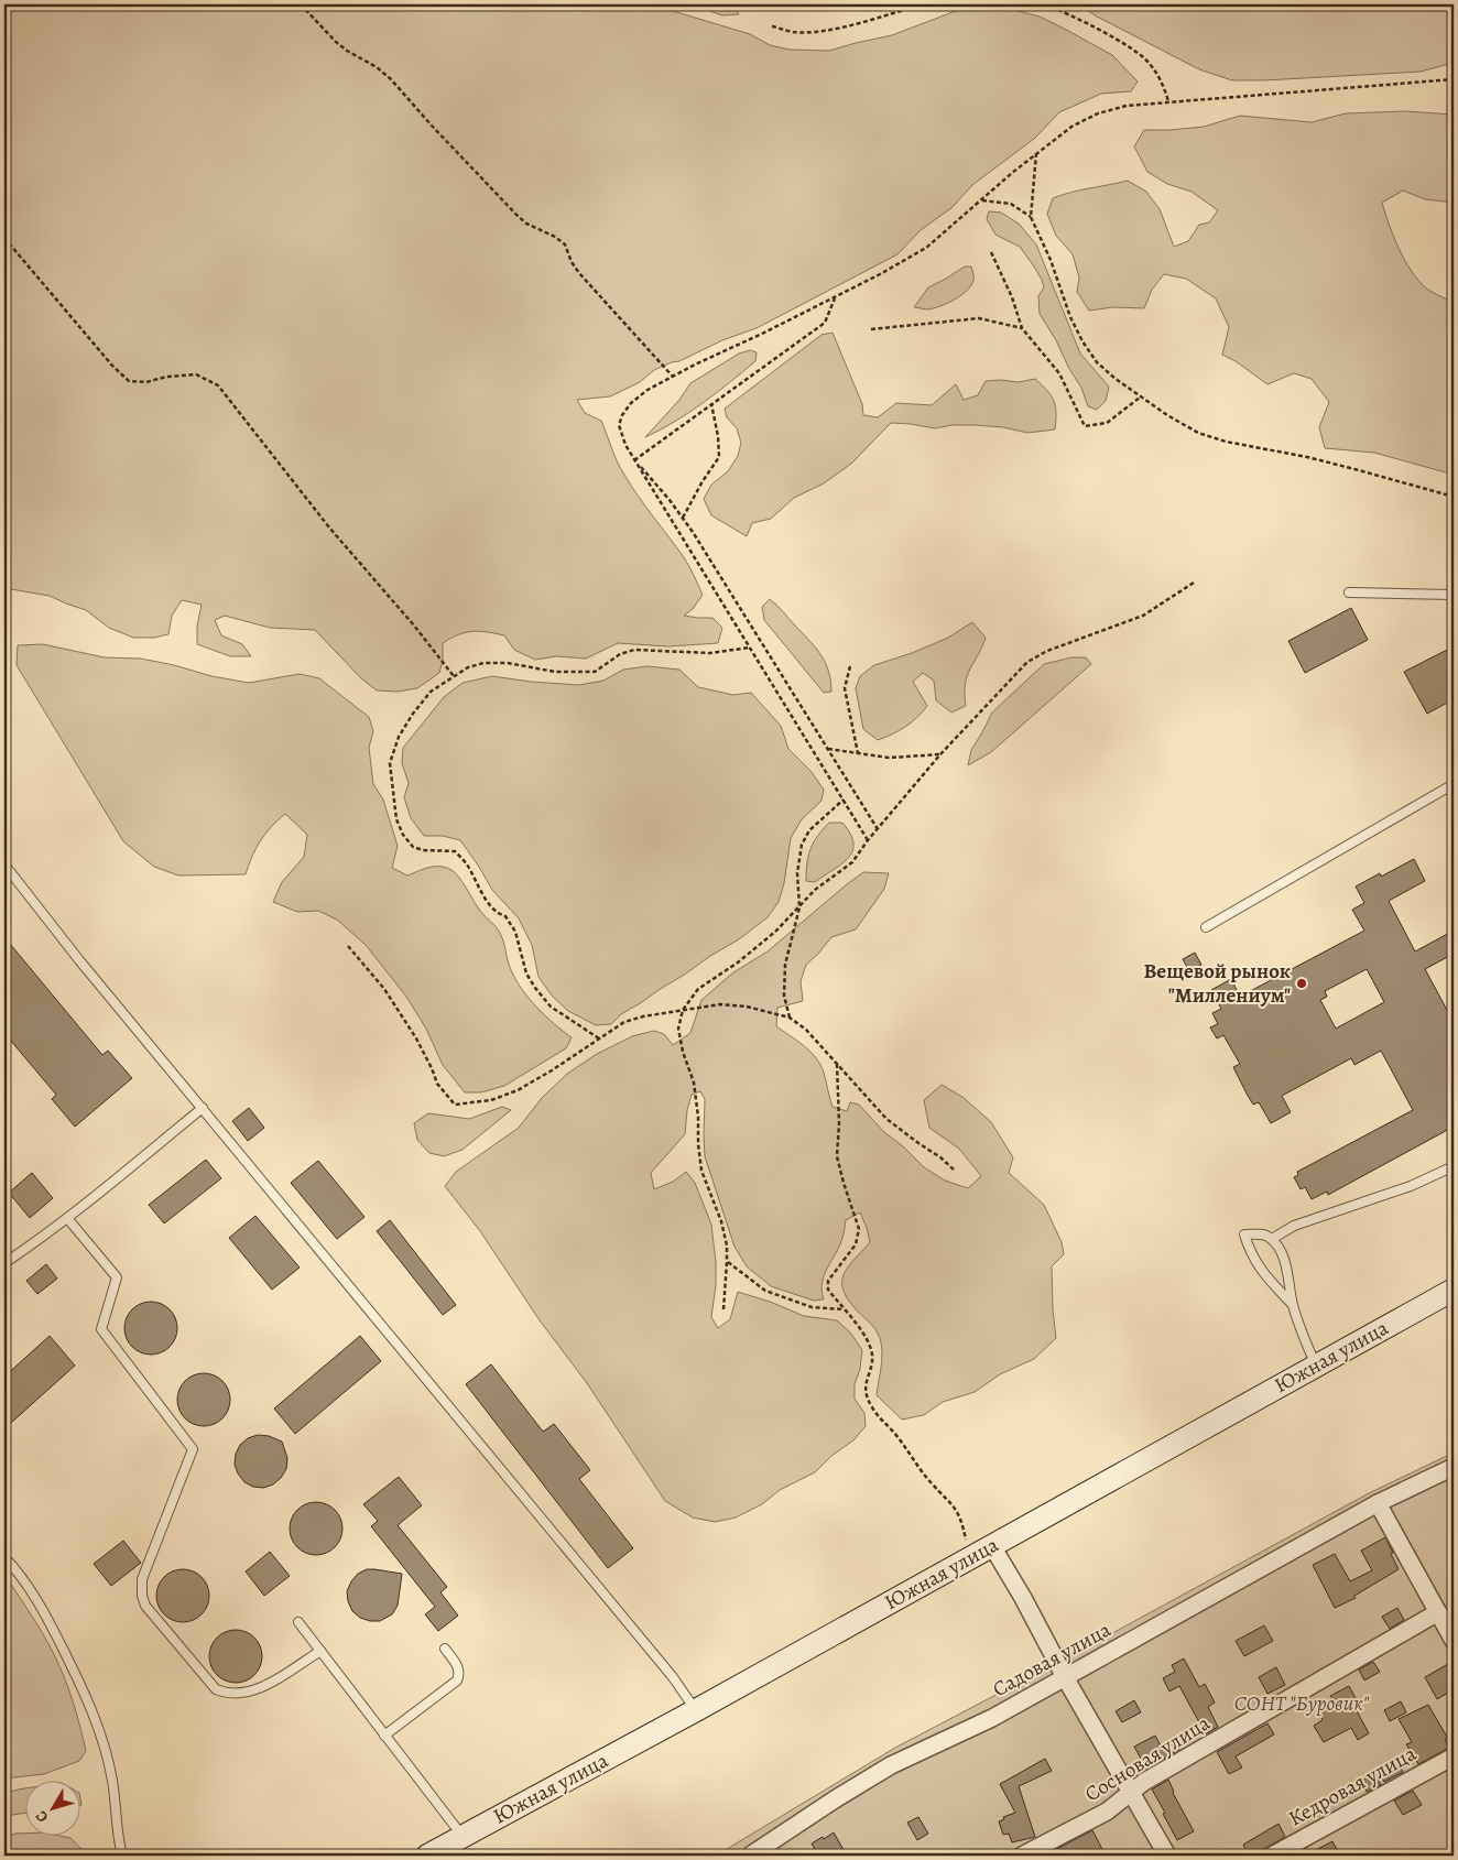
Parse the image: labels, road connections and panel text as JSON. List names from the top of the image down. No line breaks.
{"streets":{"street":["Южная улица","Садовая улица","Сосновая улица","Кедровая улица"]},"parks":["СОНТ \"Буровик\""],"places":["Вещевой рынок \"Миллениум\""],"north":"bottom left"}
